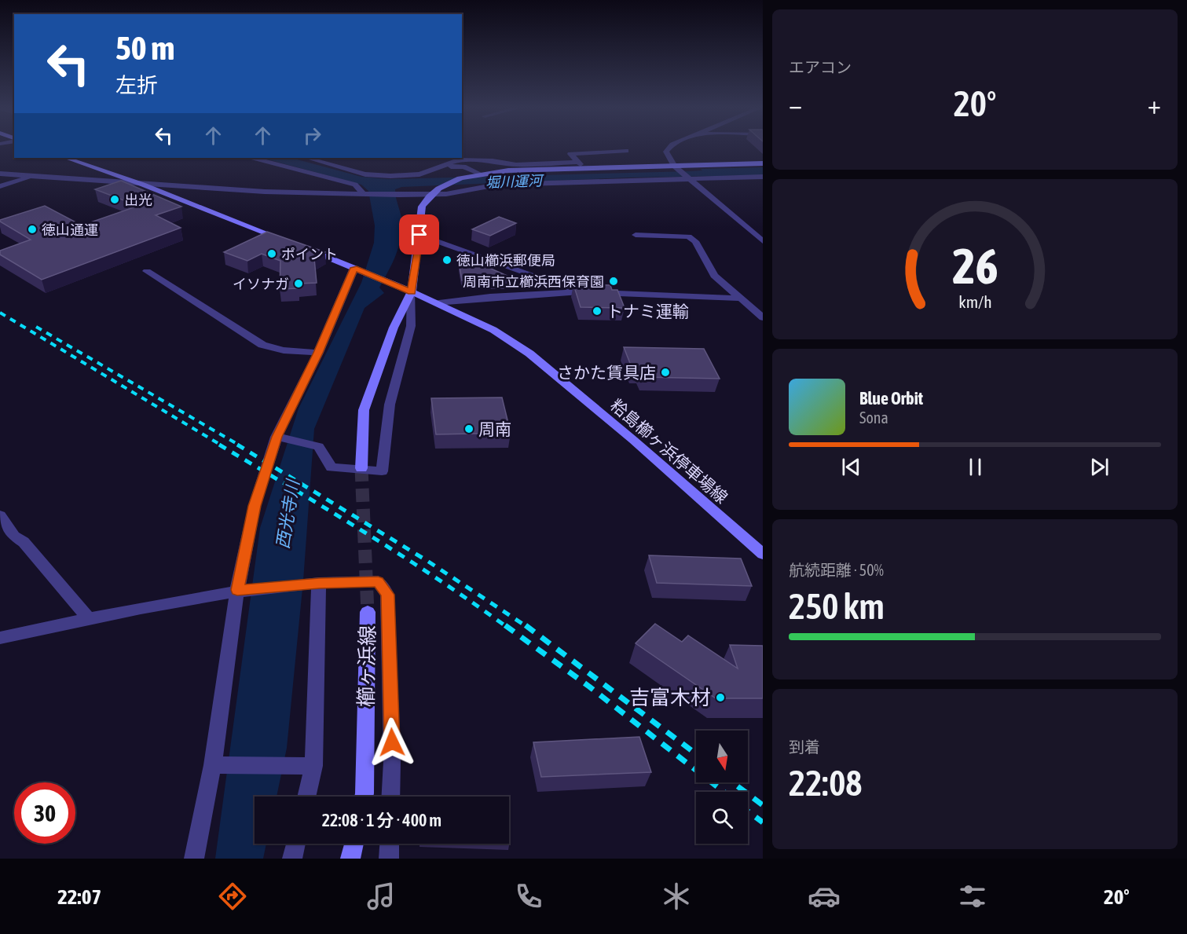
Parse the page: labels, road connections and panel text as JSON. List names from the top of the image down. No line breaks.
{"streets":{"street":["粭島櫛ヶ浜停車場線","櫛ヶ浜線"]},"water":["堀川運河","西光寺川"],"places":["出光","徳山通運","ポイント","徳山櫛浜郵便局","周南市立櫛浜西保育園","イソナガ","トナミ運輸","さかた賃具店","周南","吉富木材"],"north":"bottom","page":{"tile":["エアコン",["航続距離 · 50%","250 km"],["到着","22:08"]],"turn":["50 m","左折"],"heat":["−","20°","+"],"song":["Blue Orbit","Sona"],"limit":"30","trip":"22:08 · 1 分 · 400 m","tabs":["22:07","20°"],"gauge":["26","km/h"]}}
